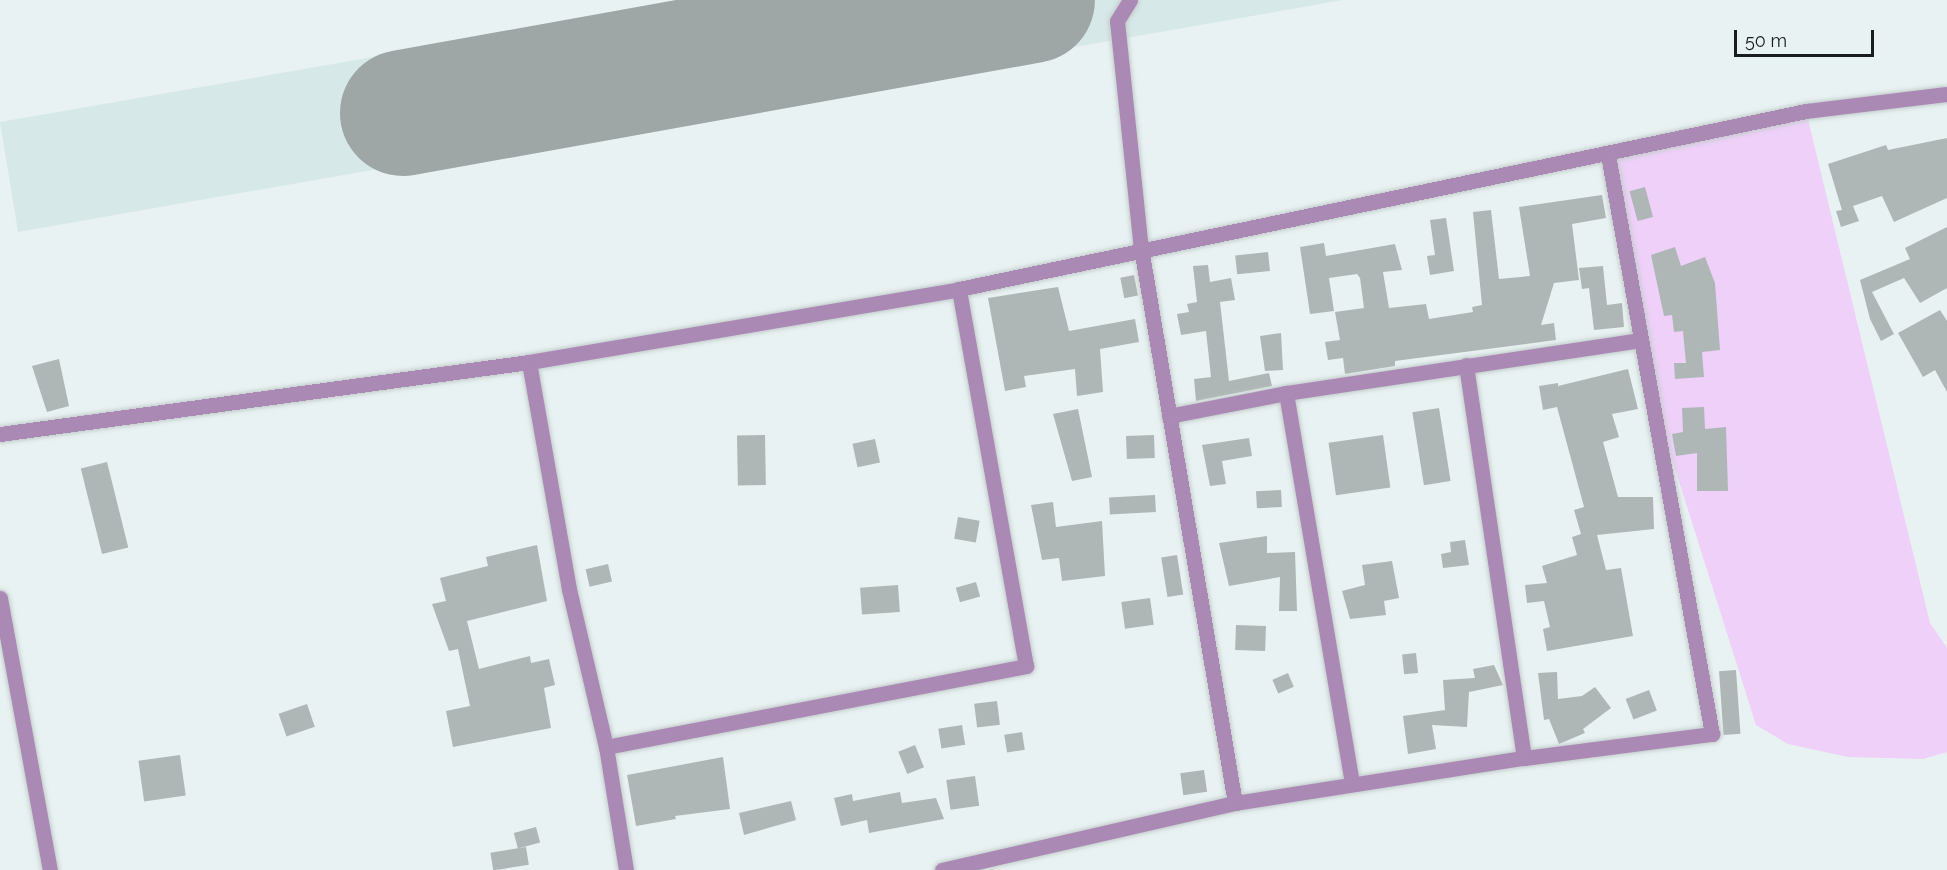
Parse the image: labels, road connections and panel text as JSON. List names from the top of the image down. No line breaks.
{"scale_bar":"50 m"}
